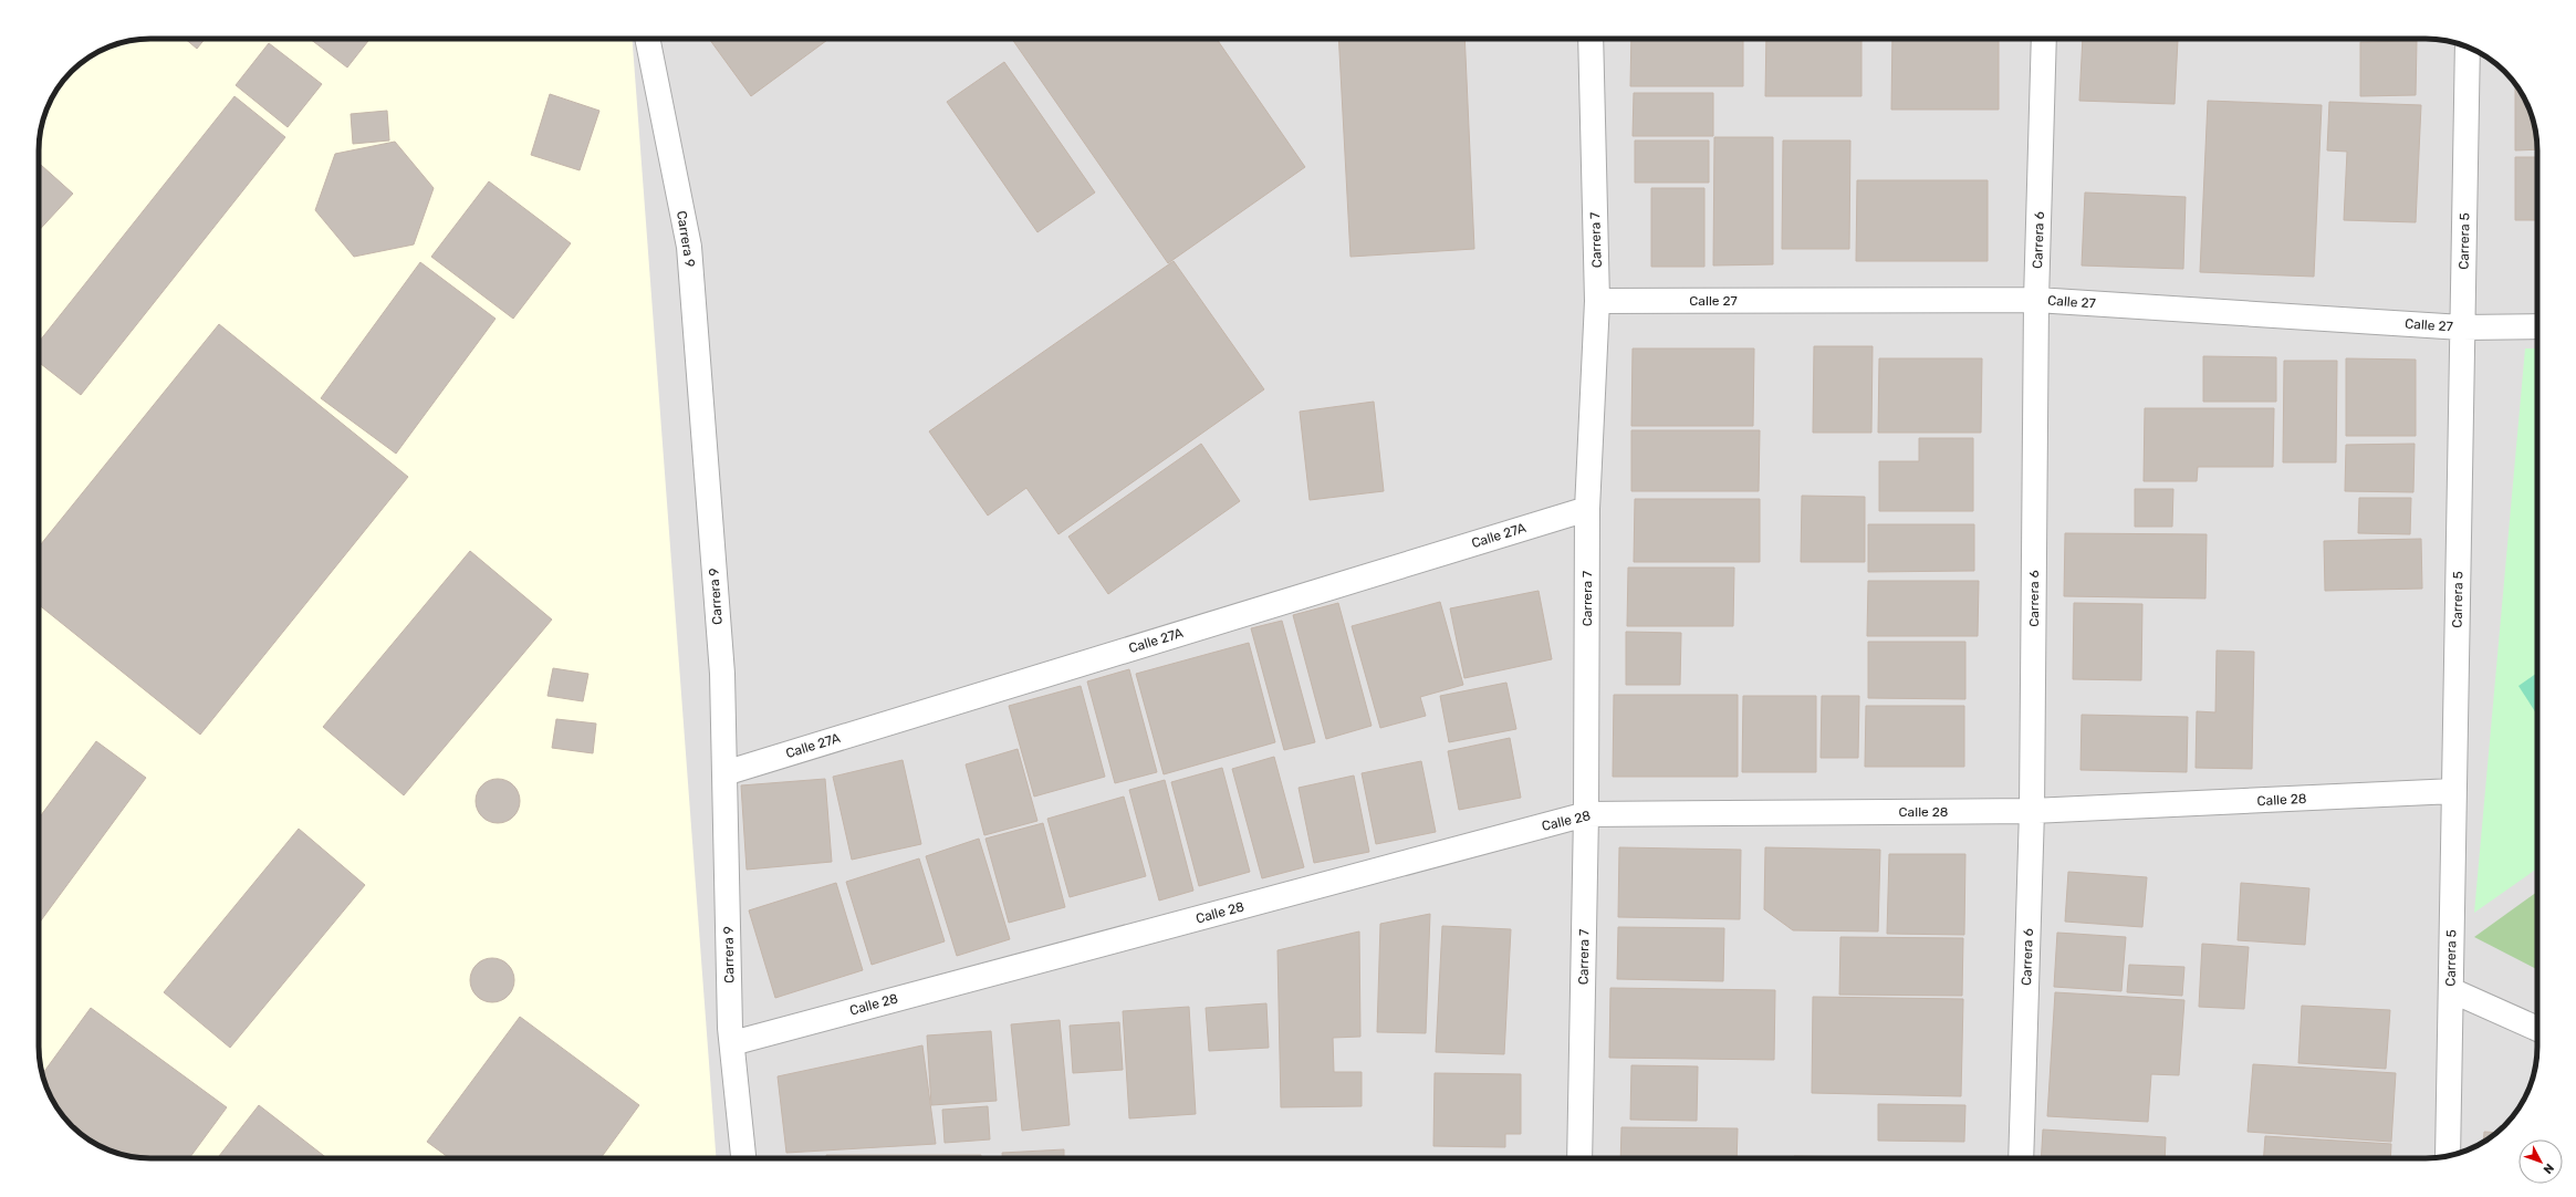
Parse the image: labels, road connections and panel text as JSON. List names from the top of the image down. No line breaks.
{"streets":{"street":["Carrera 9","Carrera 7","Carrera 6","Carrera 5","Calle 27","Calle 27A","Calle 28"]},"crossings":[["Carrera 9","Calle 27A"],["Carrera 9","Calle 28"],["Carrera 7","Calle 27"],["Carrera 7","Calle 27A"],["Carrera 7","Calle 28"],["Carrera 6","Calle 27"],["Carrera 6","Calle 28"],["Carrera 5","Calle 27"],["Carrera 5","Calle 28"]],"north":"bottom right"}
